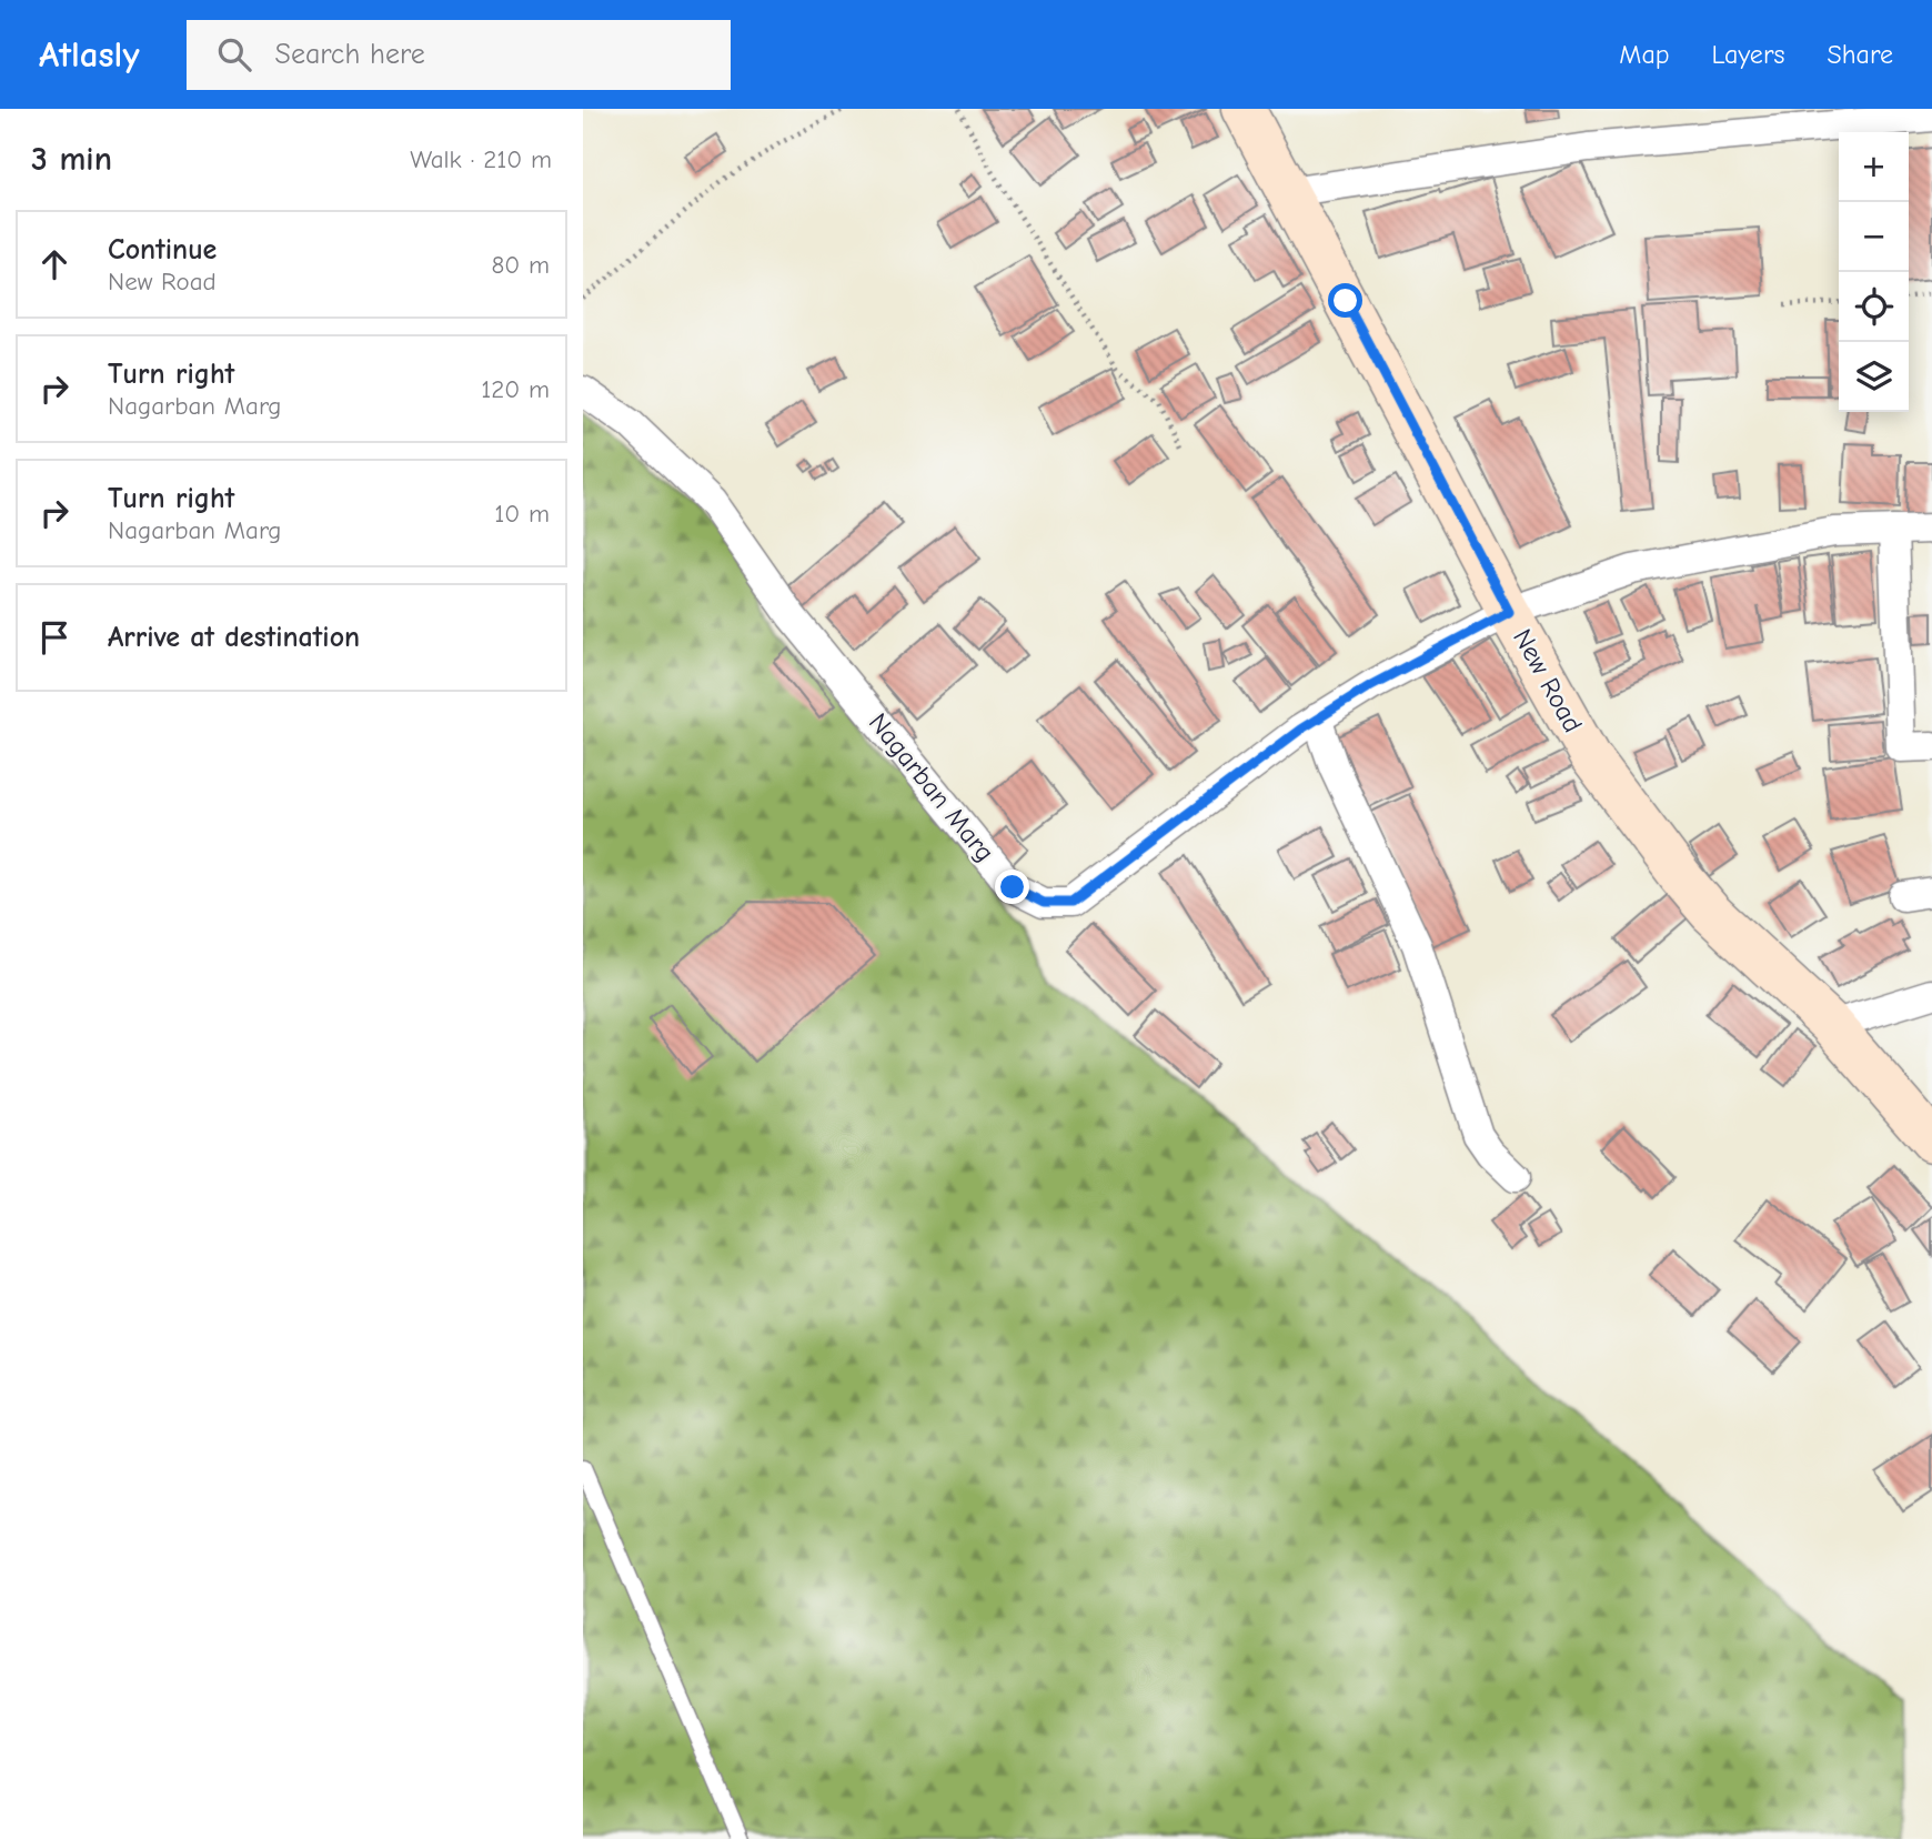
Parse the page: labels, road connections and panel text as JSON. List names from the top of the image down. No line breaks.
{"streets":{"street":["New Road","Nagarban Marg"]},"crossings":[["New Road","Nagarban Marg"]],"page":{"header":"Atlasly","search":"Search here","nav":["Map","Layers","Share"],"heading":["3 min","Walk · 210 m"],"map_buttons":["+","−"],"list":[["Continue","New Road","80 m"],["Turn right","Nagarban Marg","120 m"],["Turn right","Nagarban Marg","10 m"],"Arrive at destination"]}}
